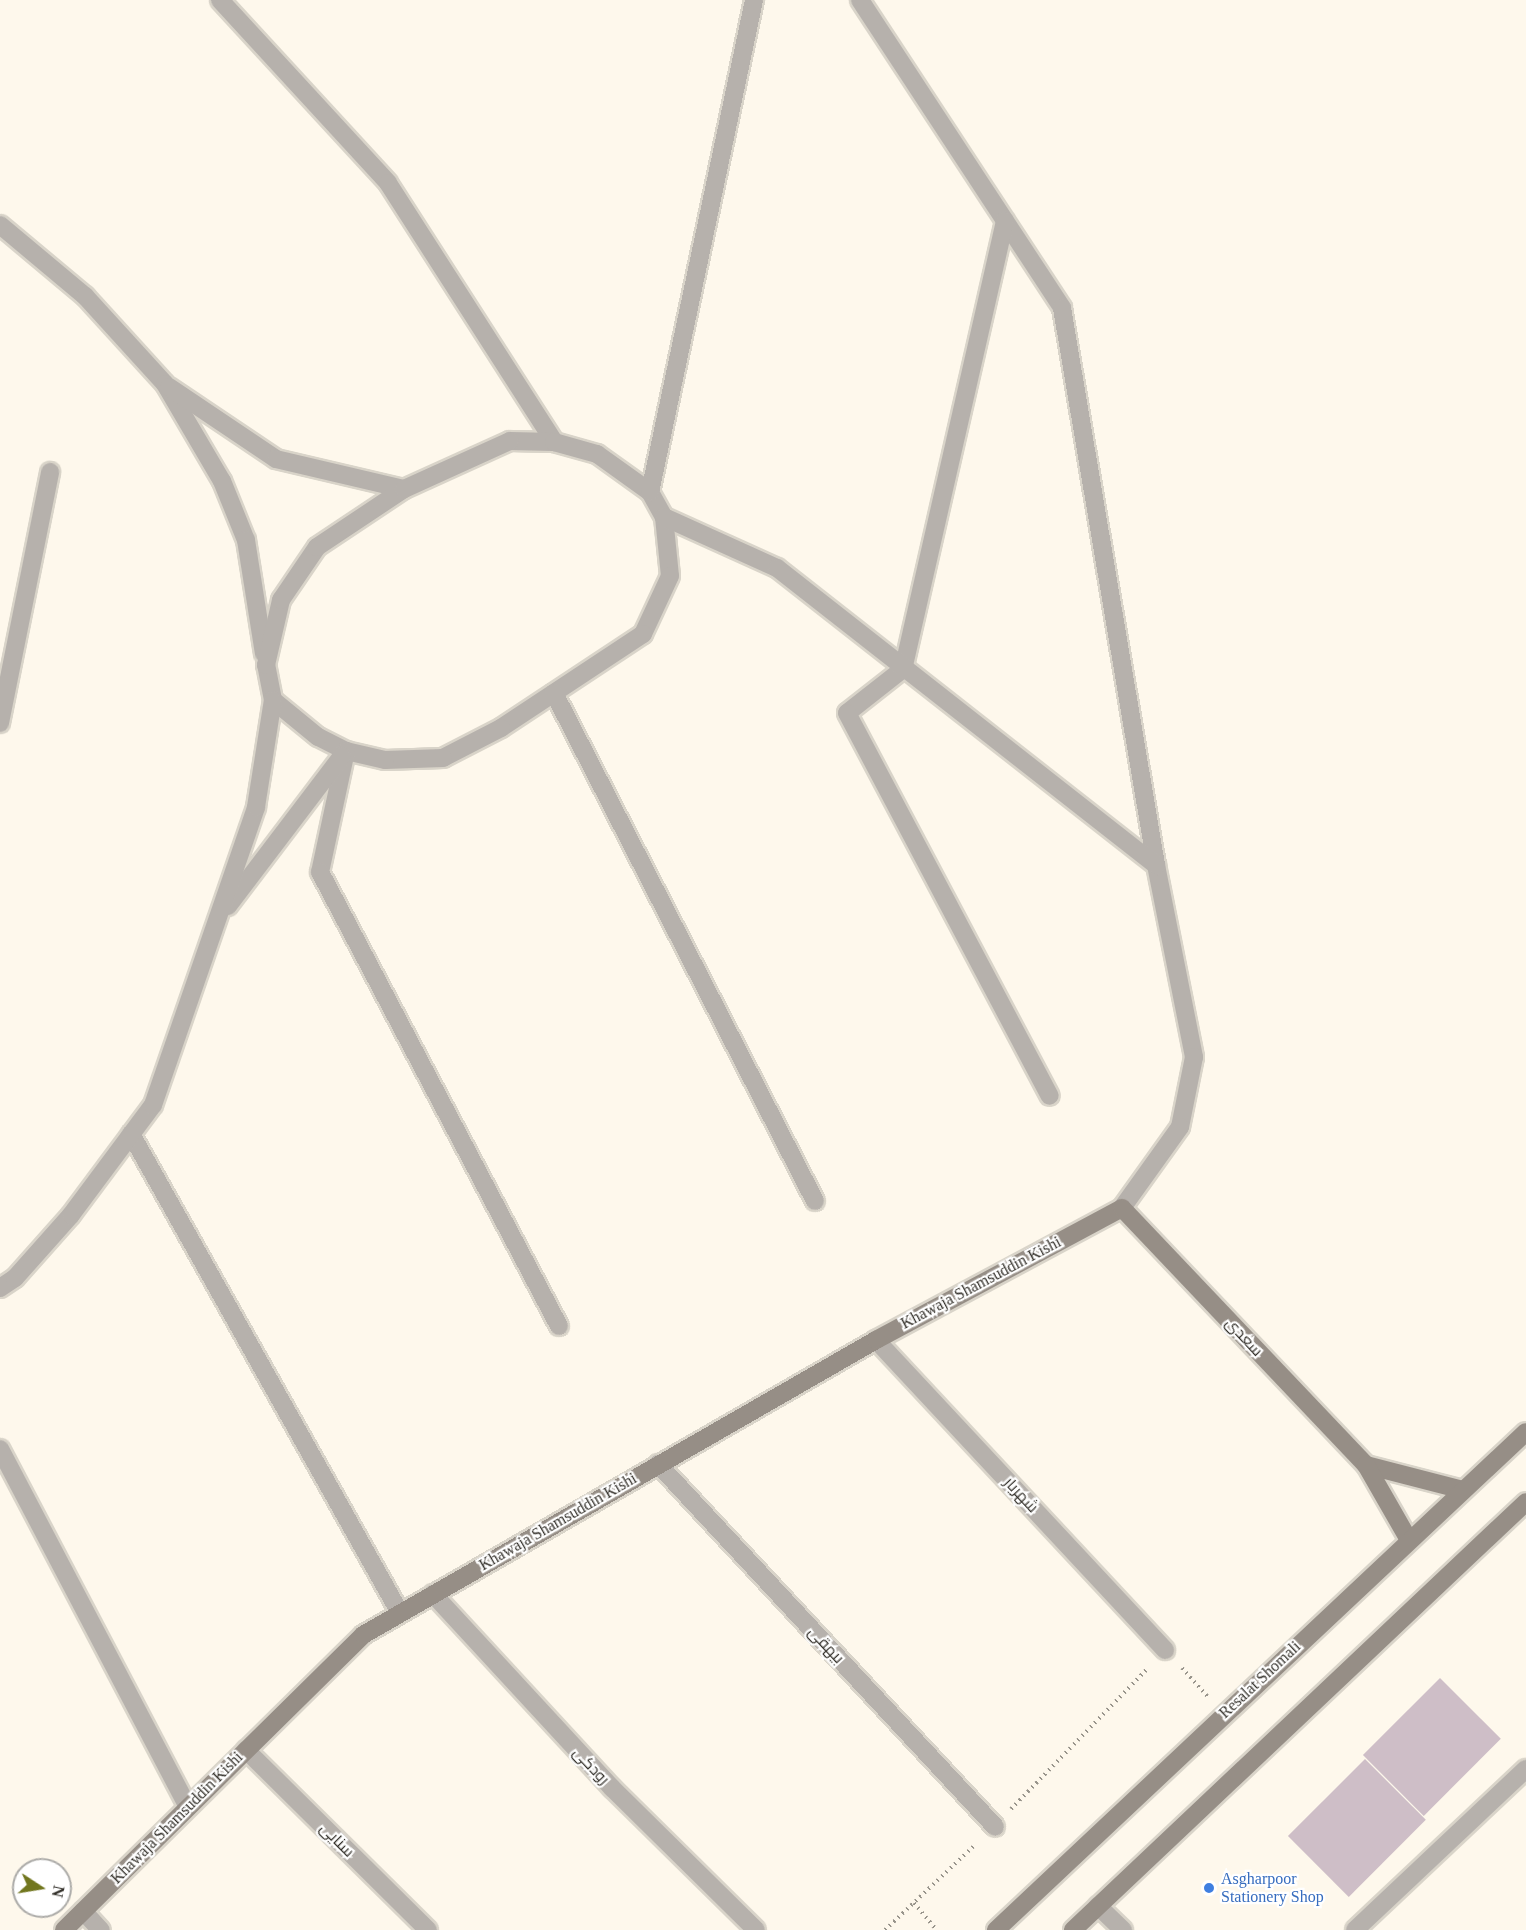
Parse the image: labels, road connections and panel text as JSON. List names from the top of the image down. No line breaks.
{"streets":{"street":["Khawaja Shamsuddin Kishi","سعدی","شهریار","بیهقی","Resalat Shomali","رودکی","سنایی"]},"crossings":[["Khawaja Shamsuddin Kishi","سعدی"],["Khawaja Shamsuddin Kishi","شهریار"],["Khawaja Shamsuddin Kishi","بیهقی"],["Khawaja Shamsuddin Kishi","رودکی"],["Khawaja Shamsuddin Kishi","سنایی"],["سعدی","Resalat Shomali"]],"places":["Asgharpoor Stationery Shop"],"north":"right"}
